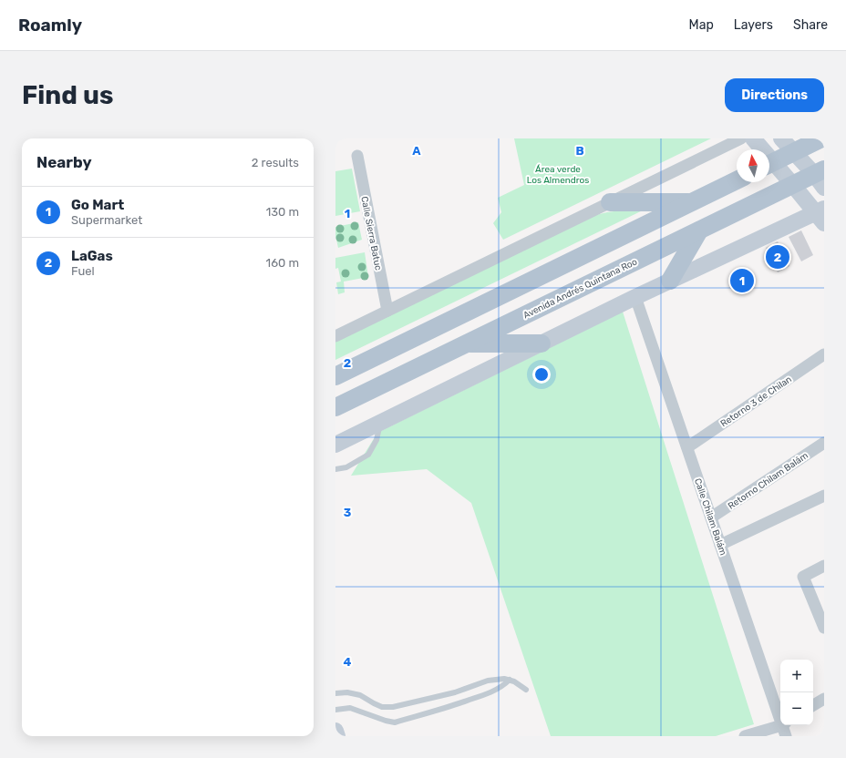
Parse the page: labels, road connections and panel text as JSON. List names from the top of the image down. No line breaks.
{"streets":{"main road":["Avenida Andrés Quintana Roo"],"street":["Calle Sierra Batuc","Retorno 3 de Chilan","Retorno Chilam Balám","Calle Chilam Balám"]},"crossings":[["Retorno 3 de Chilan","Calle Chilam Balám"],["Retorno Chilam Balám","Calle Chilam Balám"]],"parks":["Área verde Los Almendros"],"north":"top","page":{"header":"Roamly","nav":["Map","Layers","Share"],"buttons":"Directions","title":"Find us","heading":["Nearby","2 results"],"list":[{"mark":"1","name":"Go Mart","note":"Supermarket","value":"130 m"},{"mark":"2","name":"LaGas","note":"Fuel","value":"160 m"}],"pins":["2","1"],"map_buttons":["+","−"]},"grid":{"columns":["A","B"],"rows":["1","2","3","4"]}}
